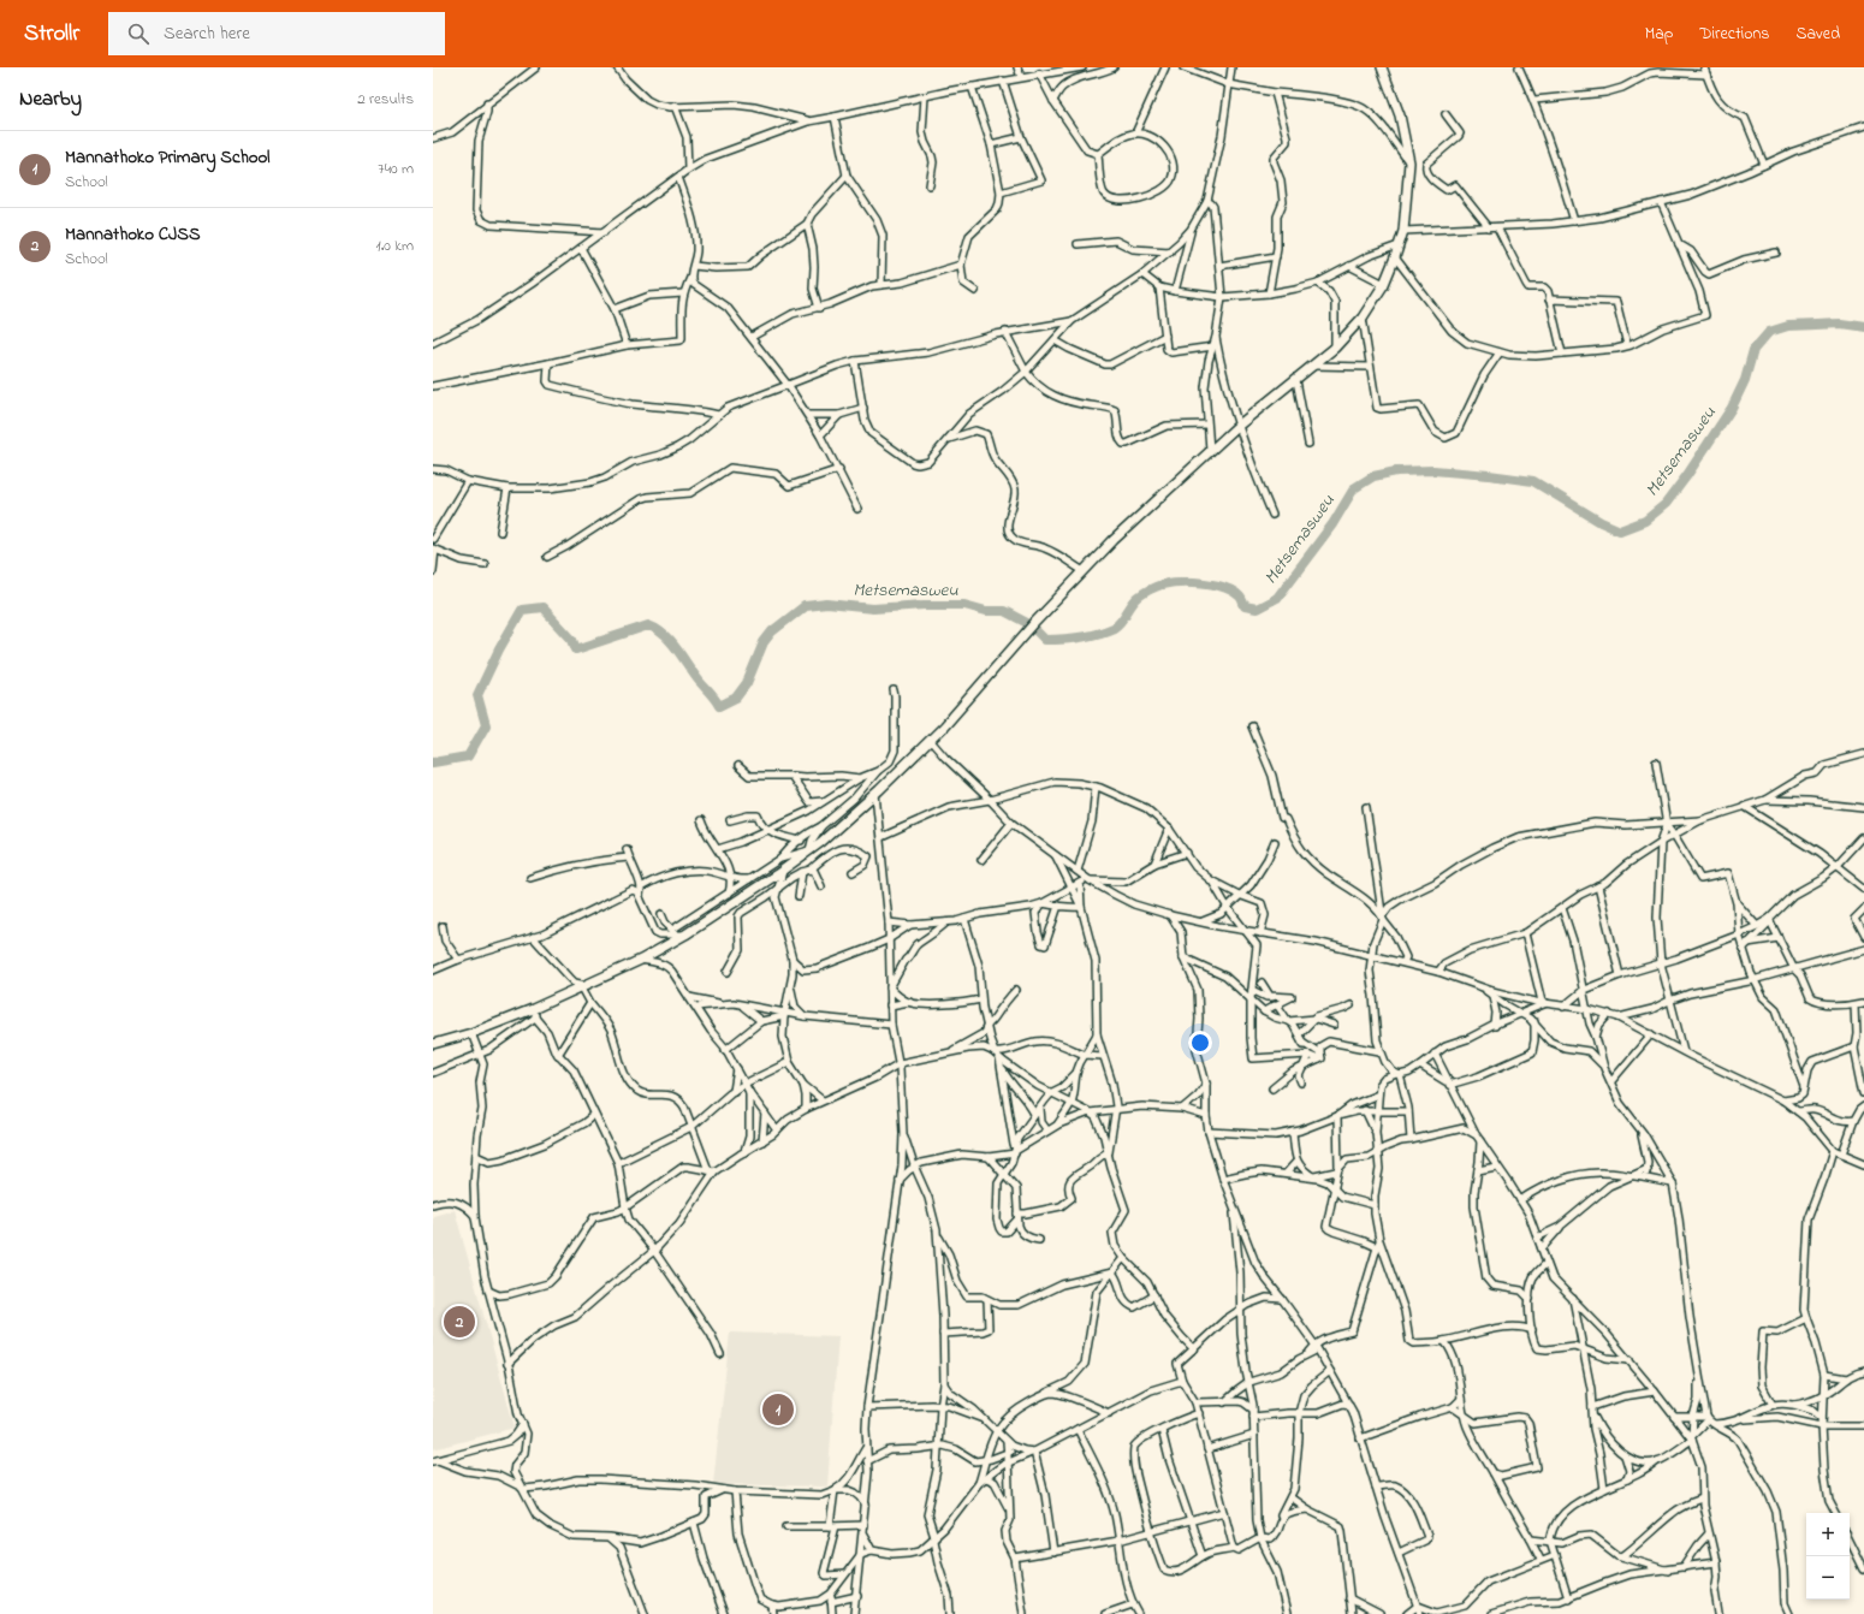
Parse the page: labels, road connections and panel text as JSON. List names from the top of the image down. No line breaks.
{"water":["Metsemasweu"],"page":{"header":"Strollr","search":"Search here","nav":["Map","Directions","Saved"],"heading":["Nearby","2 results"],"list":[{"mark":"1","name":"Mannathoko Primary School","note":"School","value":"740 m"},{"mark":"2","name":"Mannathoko CJSS","note":"School","value":"1.0 km"}],"pins":["2","1"],"map_buttons":["+","−"]}}
